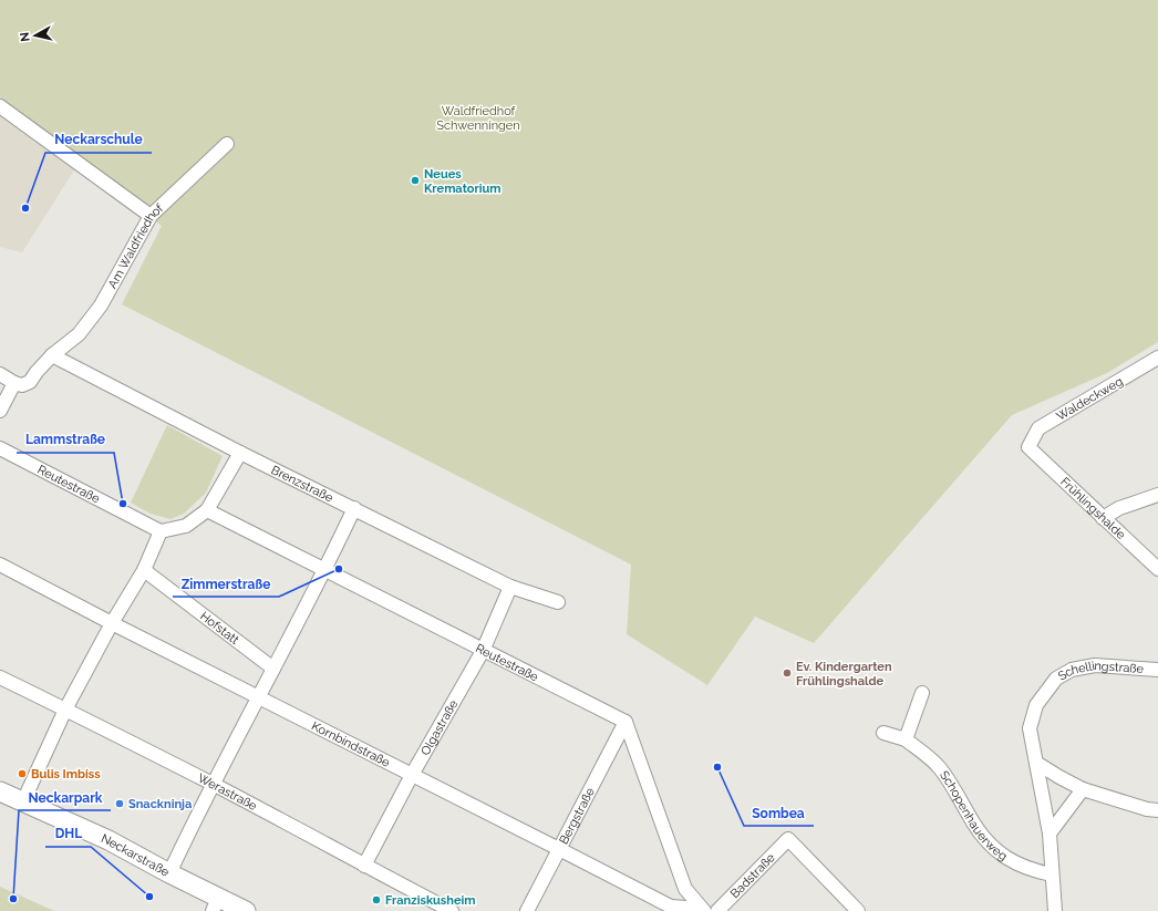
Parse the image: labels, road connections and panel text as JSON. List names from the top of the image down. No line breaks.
{"streets":{"main road":["Neckarstraße"],"street":["Am Waldfriedhof","Waldeckweg","Reutestraße","Brenzstraße","Frühlingshalde","Hofstatt","Schellingstraße","Olgastraße","Kornbindstraße","Werastraße","Schopenhauerweg","Bergstraße","Badstraße"]},"crossings":[["Am Waldfriedhof","Brenzstraße"],["Waldeckweg","Frühlingshalde"],["Reutestraße","Olgastraße"],["Reutestraße","Bergstraße"],["Brenzstraße","Olgastraße"],["Schellingstraße","Schopenhauerweg"],["Olgastraße","Kornbindstraße"],["Olgastraße","Werastraße"],["Kornbindstraße","Bergstraße"]],"parks":["Waldfriedhof Schwenningen"],"places":["Neues Krematorium","Neckarschule","Lammstraße","Zimmerstraße","Ev. Kindergarten Frühlingshalde","Sombea","Bulis Imbiss","Snackninja","DHL","Neckarpark","Franziskusheim"],"north":"left"}
